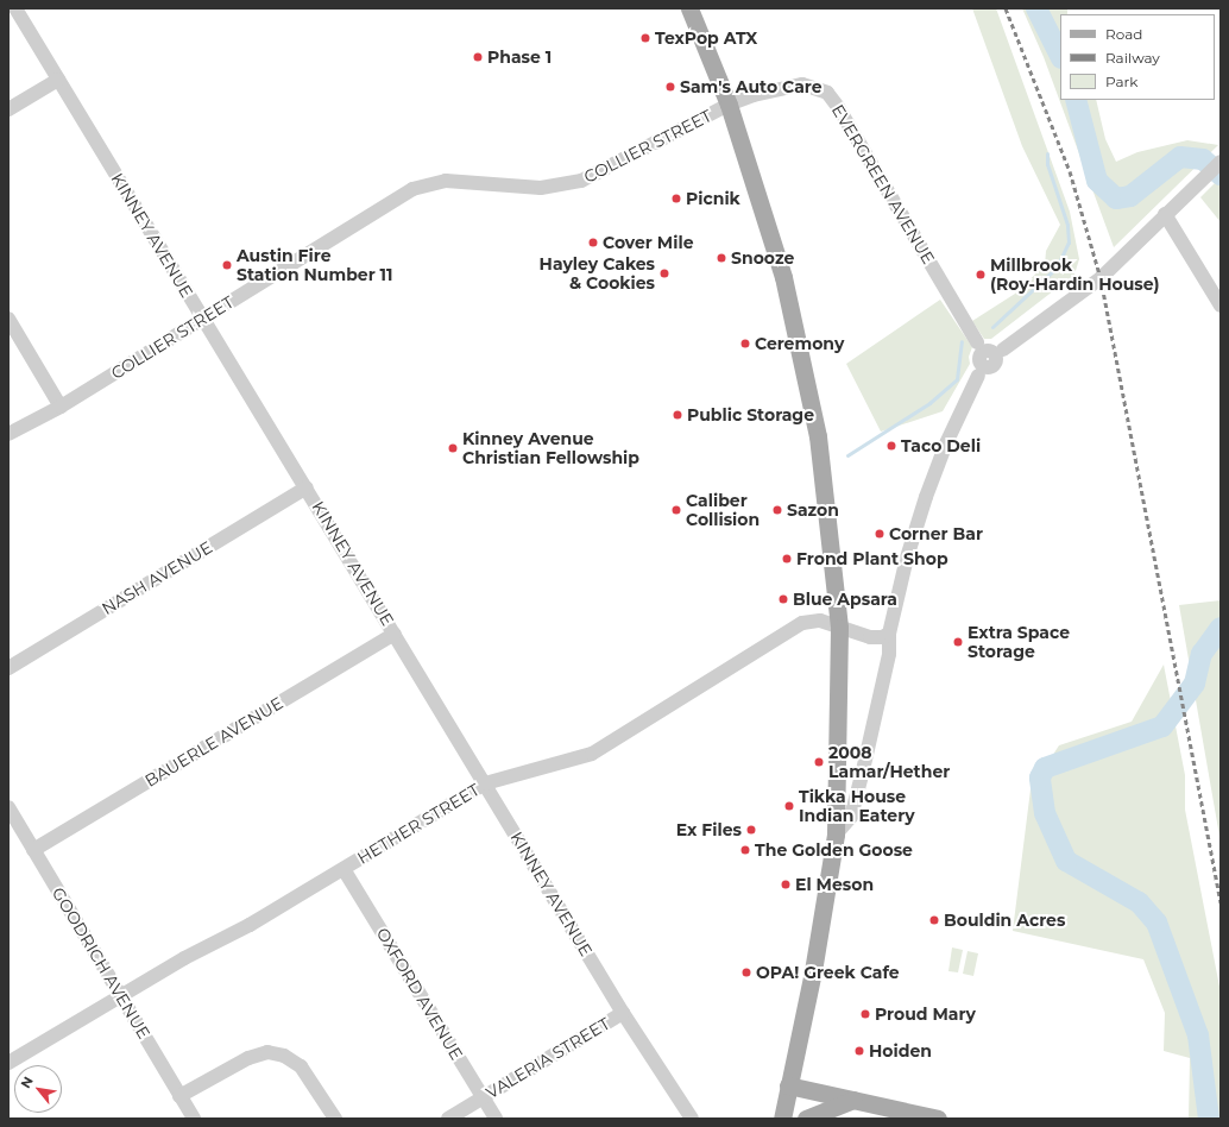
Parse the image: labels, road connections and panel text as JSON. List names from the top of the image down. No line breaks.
{"streets":{"street":["COLLIER STREET","EVERGREEN AVENUE","KINNEY AVENUE","NASH AVENUE","BAUERLE AVENUE","HETHER STREET","GOODRICH AVENUE","OXFORD AVENUE","VALERIA STREET"]},"crossings":[["COLLIER STREET","EVERGREEN AVENUE"],["COLLIER STREET","KINNEY AVENUE"],["KINNEY AVENUE","NASH AVENUE"],["KINNEY AVENUE","BAUERLE AVENUE"],["KINNEY AVENUE","HETHER STREET"],["KINNEY AVENUE","VALERIA STREET"],["BAUERLE AVENUE","GOODRICH AVENUE"],["HETHER STREET","GOODRICH AVENUE"],["HETHER STREET","OXFORD AVENUE"],["OXFORD AVENUE","VALERIA STREET"]],"places":["TexPop ATX","Phase 1","Sam's Auto Care","Picnik","Cover Mile","Snooze","Austin Fire Station Number 11","Hayley Cakes & Cookies","Millbrook (Roy-Hardin House)","Ceremony","Public Storage","Taco Deli","Kinney Avenue Christian Fellowship","Caliber Collision","Sazon","Corner Bar","Frond Plant Shop","Blue Apsara","Extra Space Storage","2008 Lamar/Hether","Tikka House Indian Eatery","Ex Files","The Golden Goose","El Meson","Bouldin Acres","OPA! Greek Cafe","Proud Mary","Hoiden"],"legend":["Road","Railway","Park"],"north":"top left"}
